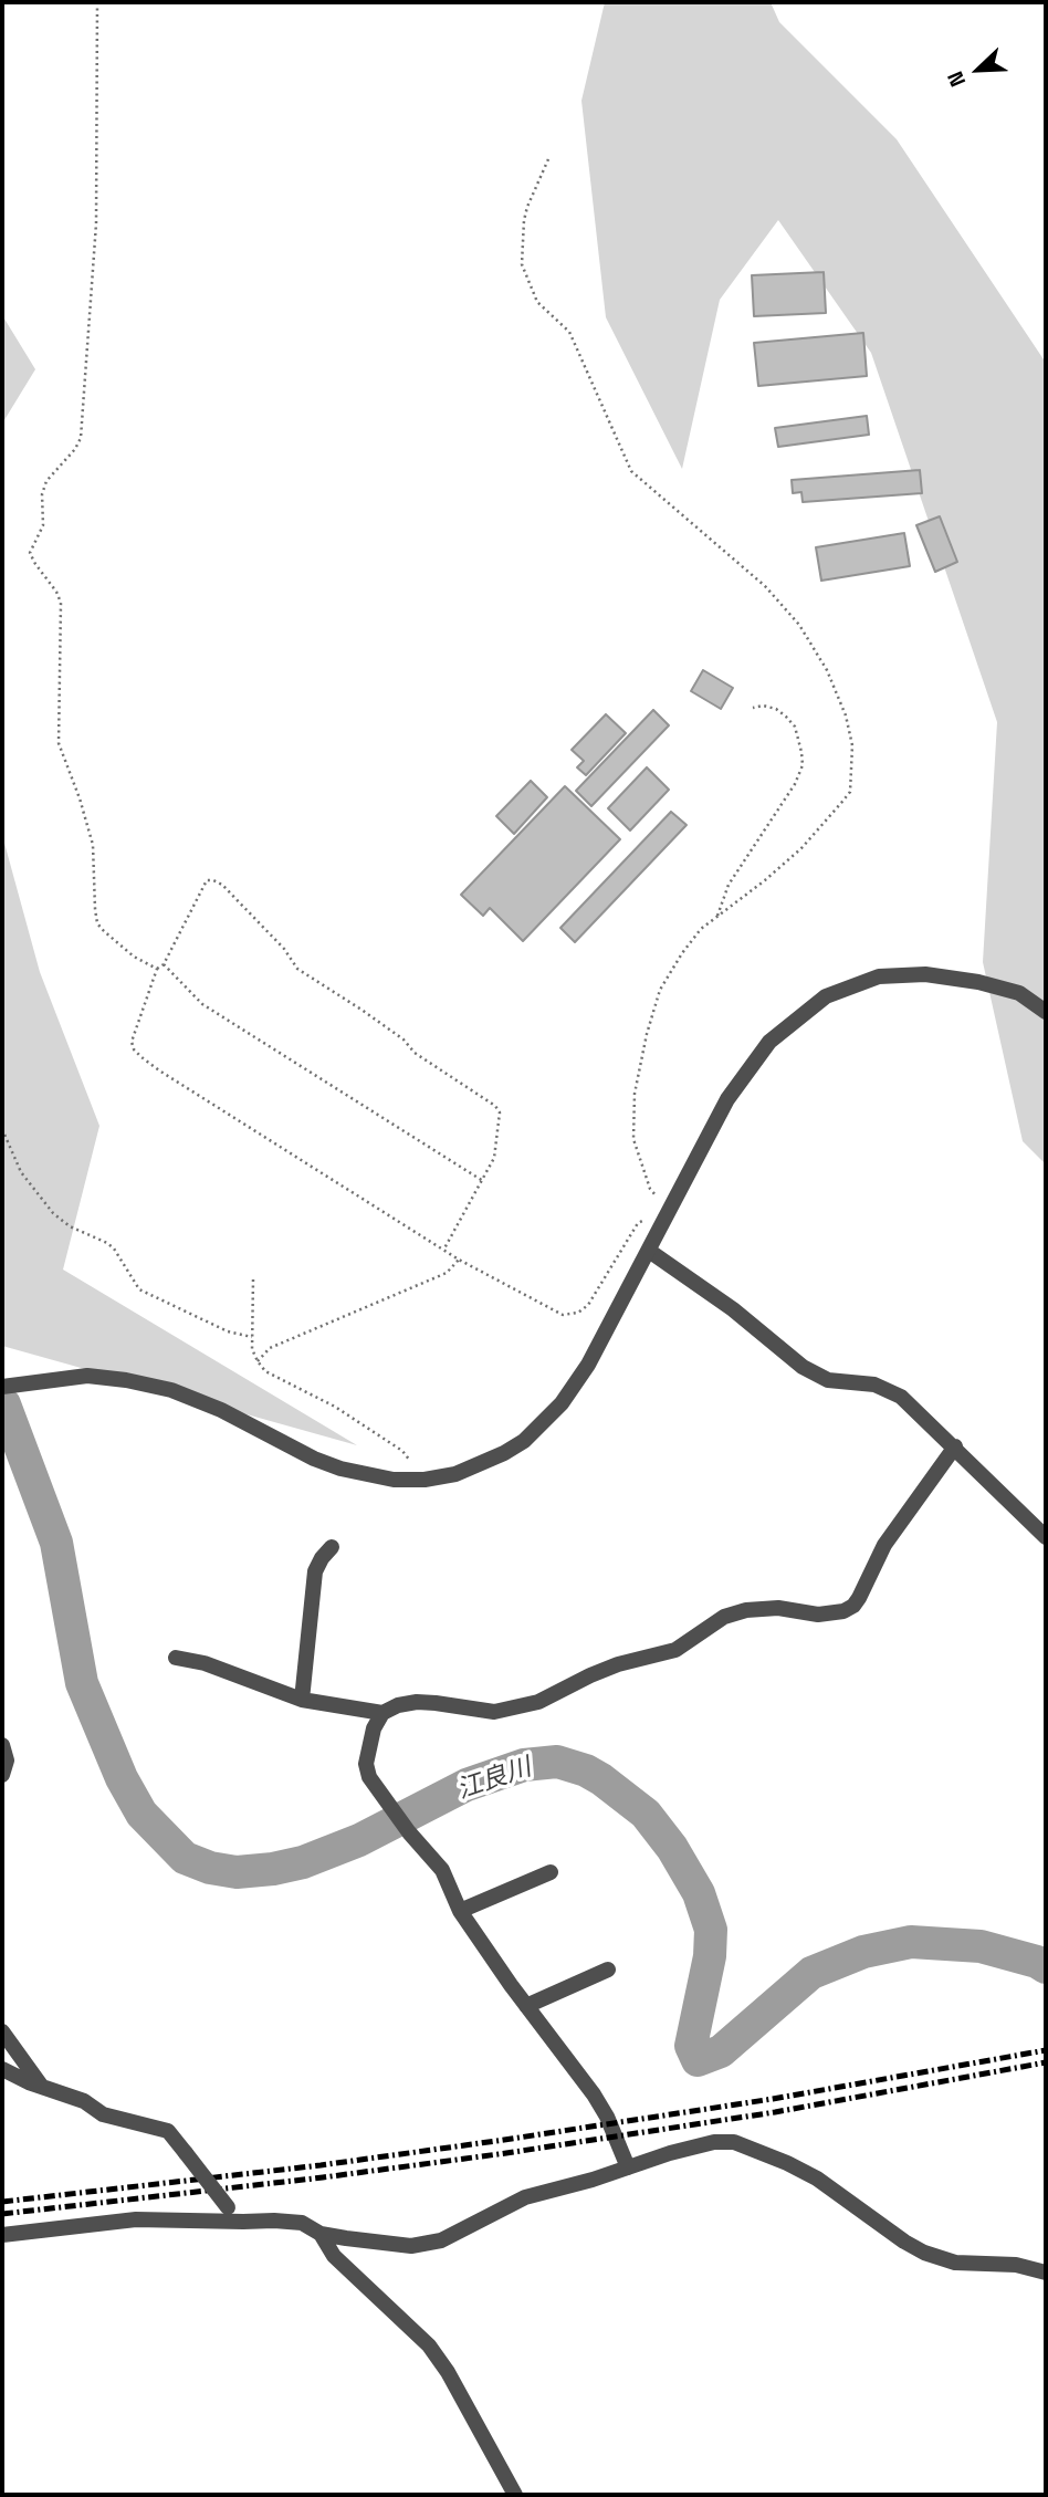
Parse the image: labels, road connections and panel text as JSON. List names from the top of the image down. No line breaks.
{"water":["江良川"],"north":"bottom left"}
